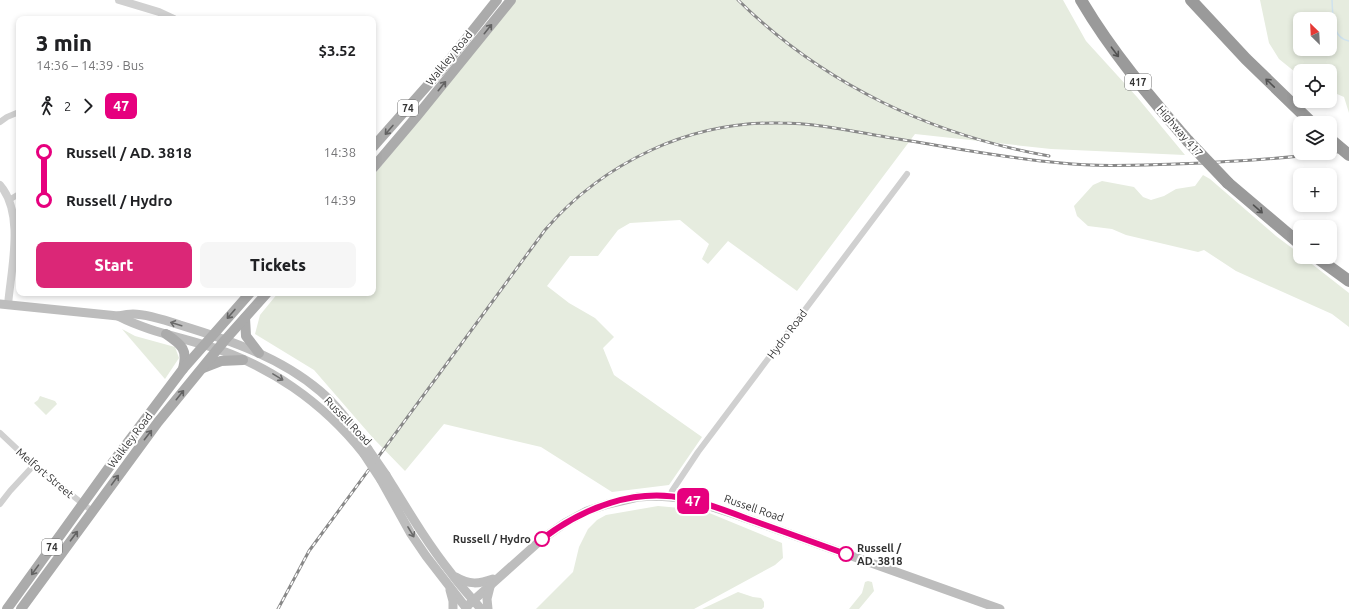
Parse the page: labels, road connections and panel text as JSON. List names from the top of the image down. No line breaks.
{"streets":{"highway":["417","Highway 417"],"main road":["Walkley Road","74","Russell Road"],"street":["Hydro Road","Melfort Street"]},"crossings":[["Walkley Road","Russell Road"],["Walkley Road","Melfort Street"],["Hydro Road","Russell Road"]],"places":["Russell / Hydro","Russell / AD. 3818"],"lines":["bus line 47"],"north":"top left","page":{"on_map":"47","map_buttons":["+","−"],"heading":["3 min","14:36 – 14:39 · Bus","$3.52"],"legs":["2","47"],"list":[{"name":"Russell / AD. 3818","value":"14:38"},{"name":"Russell / Hydro","value":"14:39"}],"buttons":["Start","Tickets"]}}
